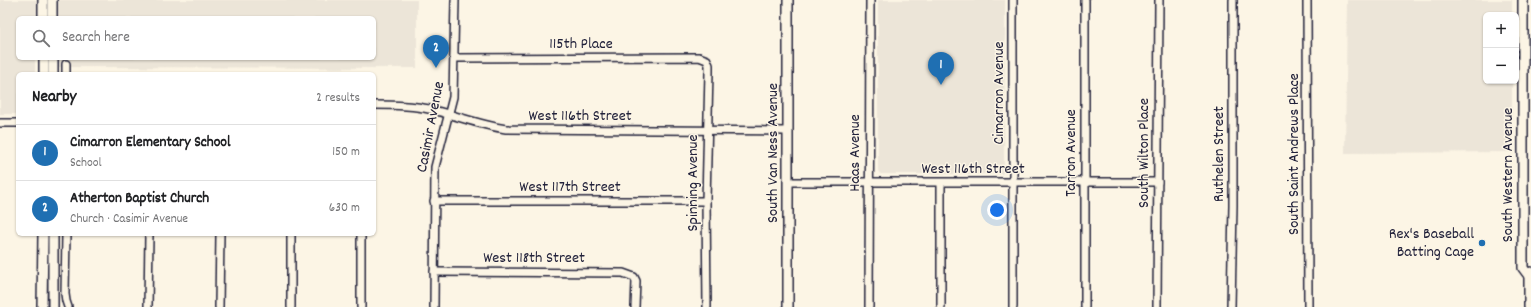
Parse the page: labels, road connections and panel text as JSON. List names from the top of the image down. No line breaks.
{"streets":{"main road":["South Van Ness Avenue","South Western Avenue"],"street":["115th Place","Cimarron Avenue","West 116th Street","Casimir Avenue","Haas Avenue","Tarron Avenue","South Wilton Place","Ruthelen Street","South Saint Andrews Place","Spinning Avenue","West 117th Street","West 118th Street"]},"crossings":[["115th Place","Casimir Avenue"],["115th Place","Spinning Avenue"],["Cimarron Avenue","West 116th Street"],["West 116th Street","Casimir Avenue"],["West 116th Street","South Van Ness Avenue"],["West 116th Street","Haas Avenue"],["West 116th Street","Tarron Avenue"],["West 116th Street","South Wilton Place"],["West 116th Street","Spinning Avenue"],["Casimir Avenue","West 117th Street"],["Casimir Avenue","West 118th Street"],["Spinning Avenue","West 117th Street"]],"places":["Rex's Baseball Batting Cage"],"page":{"map_buttons":["+","−"],"search":"Search here","pins":["2","1"],"heading":["Nearby","2 results"],"list":[{"mark":"1","name":"Cimarron Elementary School","note":"School","value":"150 m"},{"mark":"2","name":"Atherton Baptist Church","note":"Church · Casimir Avenue","value":"630 m"}]}}
